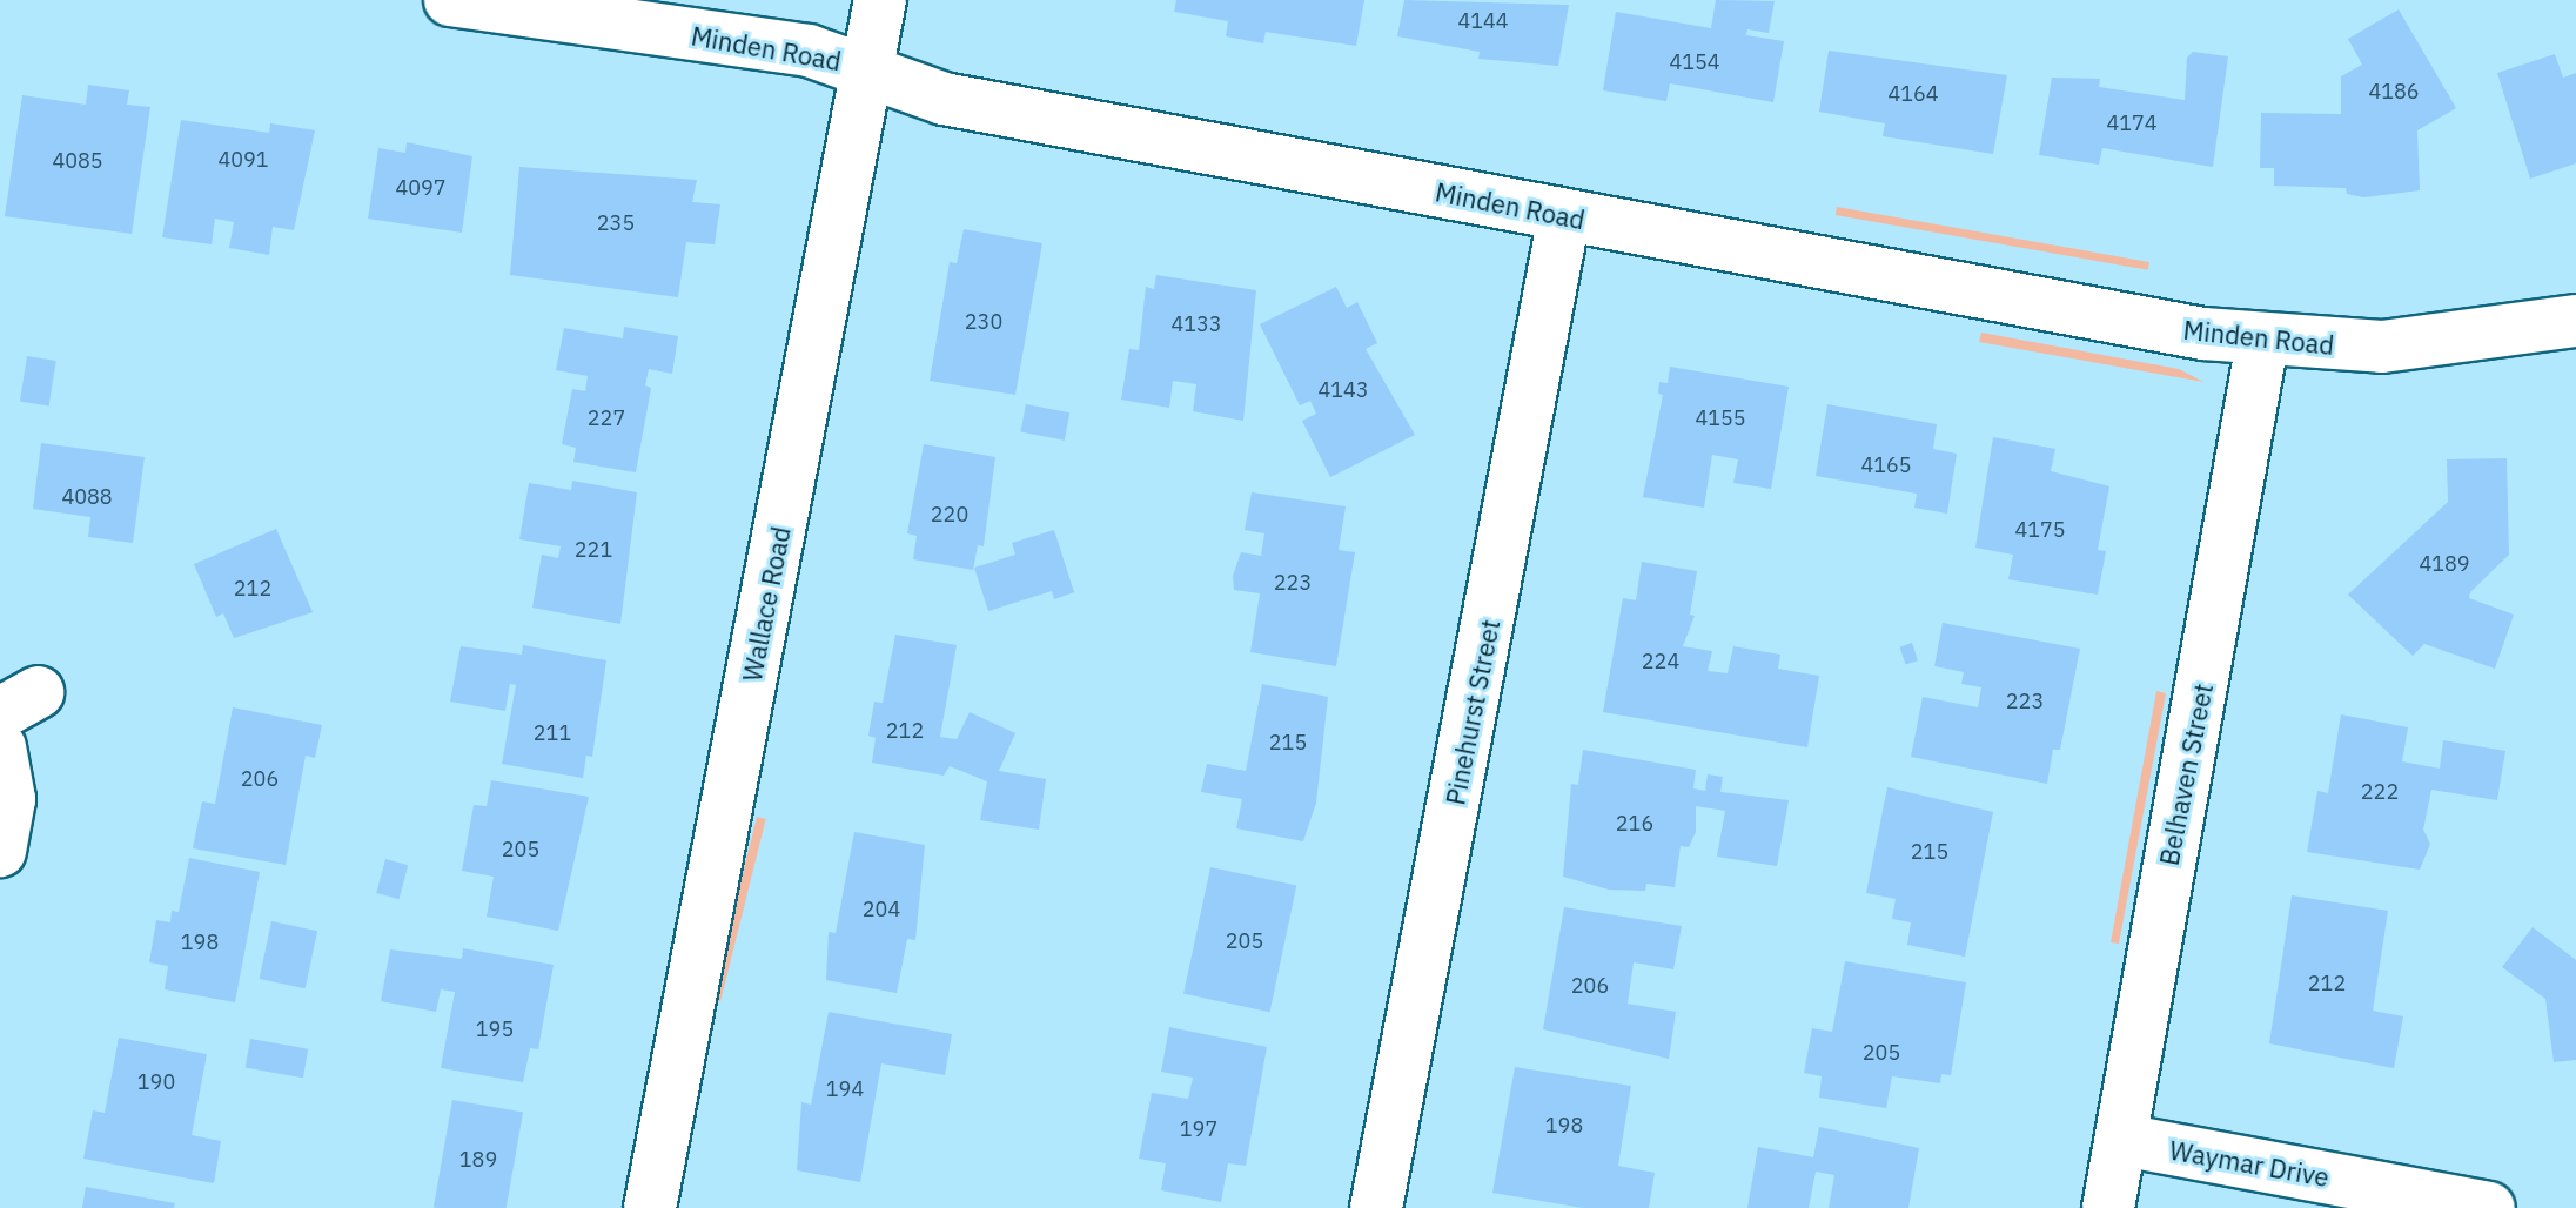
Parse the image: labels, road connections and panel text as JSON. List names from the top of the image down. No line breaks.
{"streets":{"street":["Minden Road","Wallace Road","Pinehurst Street","Belhaven Street","Waymar Drive"]},"crossings":[["Minden Road","Wallace Road"],["Minden Road","Pinehurst Street"],["Minden Road","Belhaven Street"],["Belhaven Street","Waymar Drive"]],"house_numbers":["4144","4154","4186","4164","4174","4091","4085","4097","235","230","4133","4143","227","4155","4165","4088","220","4175","221","4189","223","212","224","223","212","211","215","206","222","216","205","215","204","205","198","212","206","195","205","190","194","198","197","189"]}
